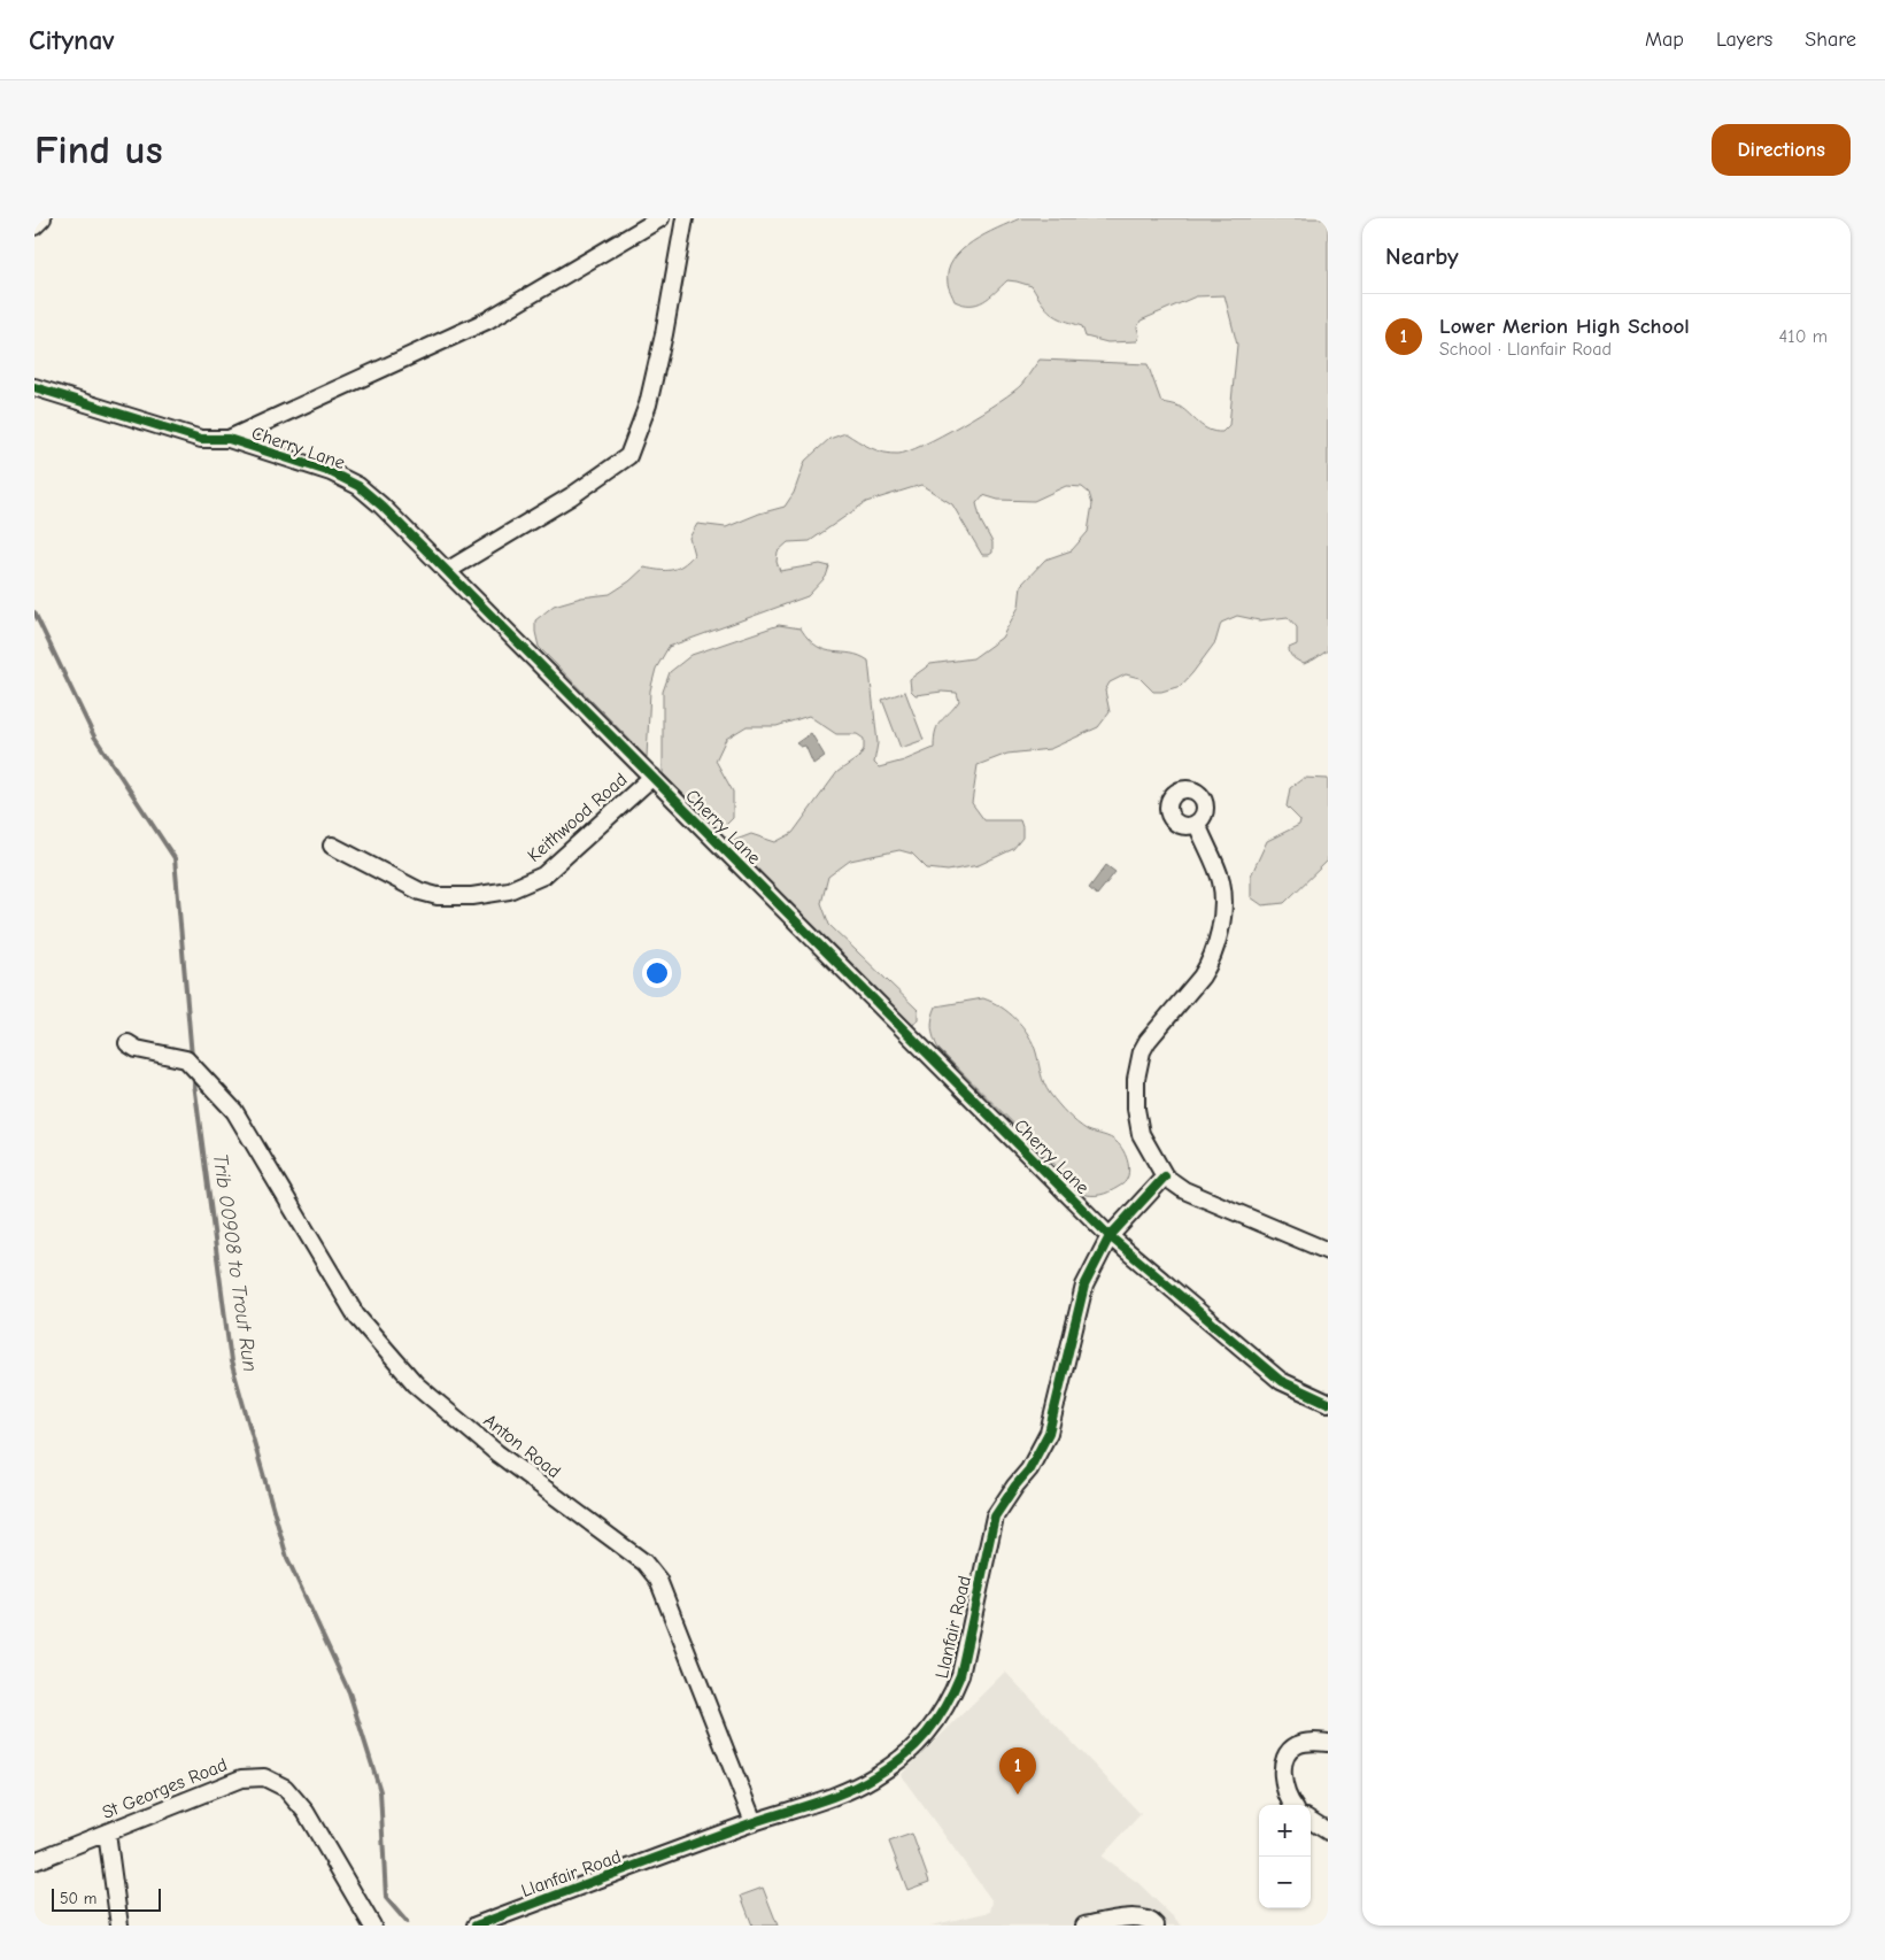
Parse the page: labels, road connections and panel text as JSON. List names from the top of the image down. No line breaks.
{"streets":{"street":["Cherry Lane","Keithwood Road","Anton Road","Llanfair Road","St Georges Road"]},"crossings":[["Cherry Lane","Keithwood Road"],["Cherry Lane","Llanfair Road"],["Anton Road","Llanfair Road"]],"water":["Trib 00908 to Trout Run"],"scale_bar":"50 m","page":{"header":"Citynav","nav":["Map","Layers","Share"],"buttons":"Directions","title":"Find us","heading":"Nearby","list":[{"mark":"1","name":"Lower Merion High School","note":"School · Llanfair Road","value":"410 m"}],"pins":"1","map_buttons":["+","−"],"scale":"50 m"}}
